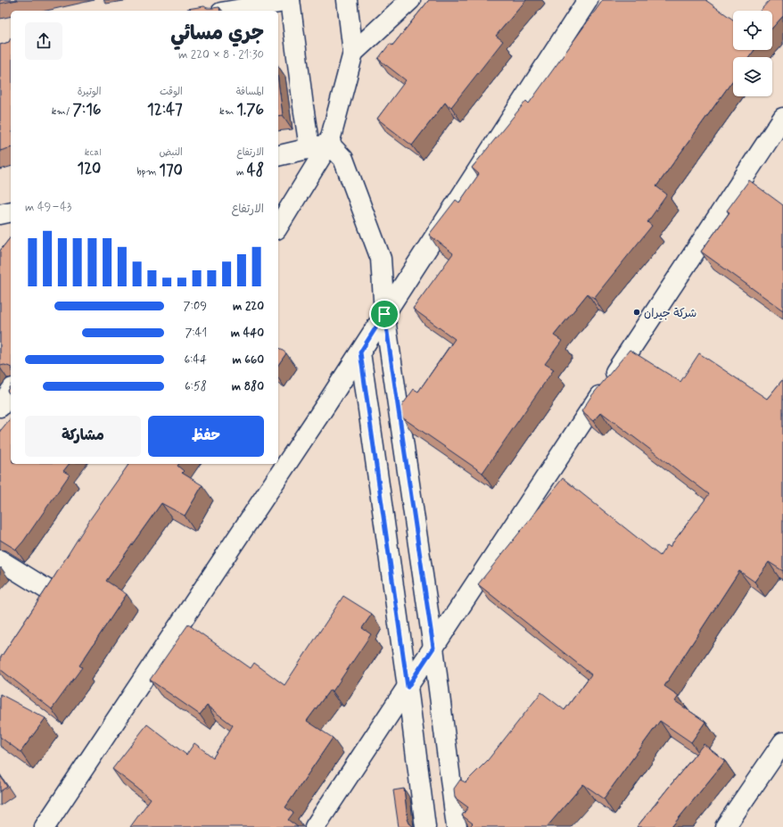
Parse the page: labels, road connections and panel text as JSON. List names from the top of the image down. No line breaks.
{"places":["شركة جيران"],"page":{"heading":["جري مسائي","21:30 · 8 × 220 m"],"stats":[["المسافة","1.76 km"],["الوقت","12:47"],["الوتيرة","7:16 /km"],["الارتفاع","48 m"],["النبض","170 bpm"],["kcal","120"]],"chart":["الارتفاع","43–49 m"],"list":[{"name":"220 m","note":"7:09"},{"name":"440 m","note":"7:41"},{"name":"660 m","note":"6:44"},{"name":"880 m","note":"6:58"}],"buttons":["حفظ","مشاركة"]}}
